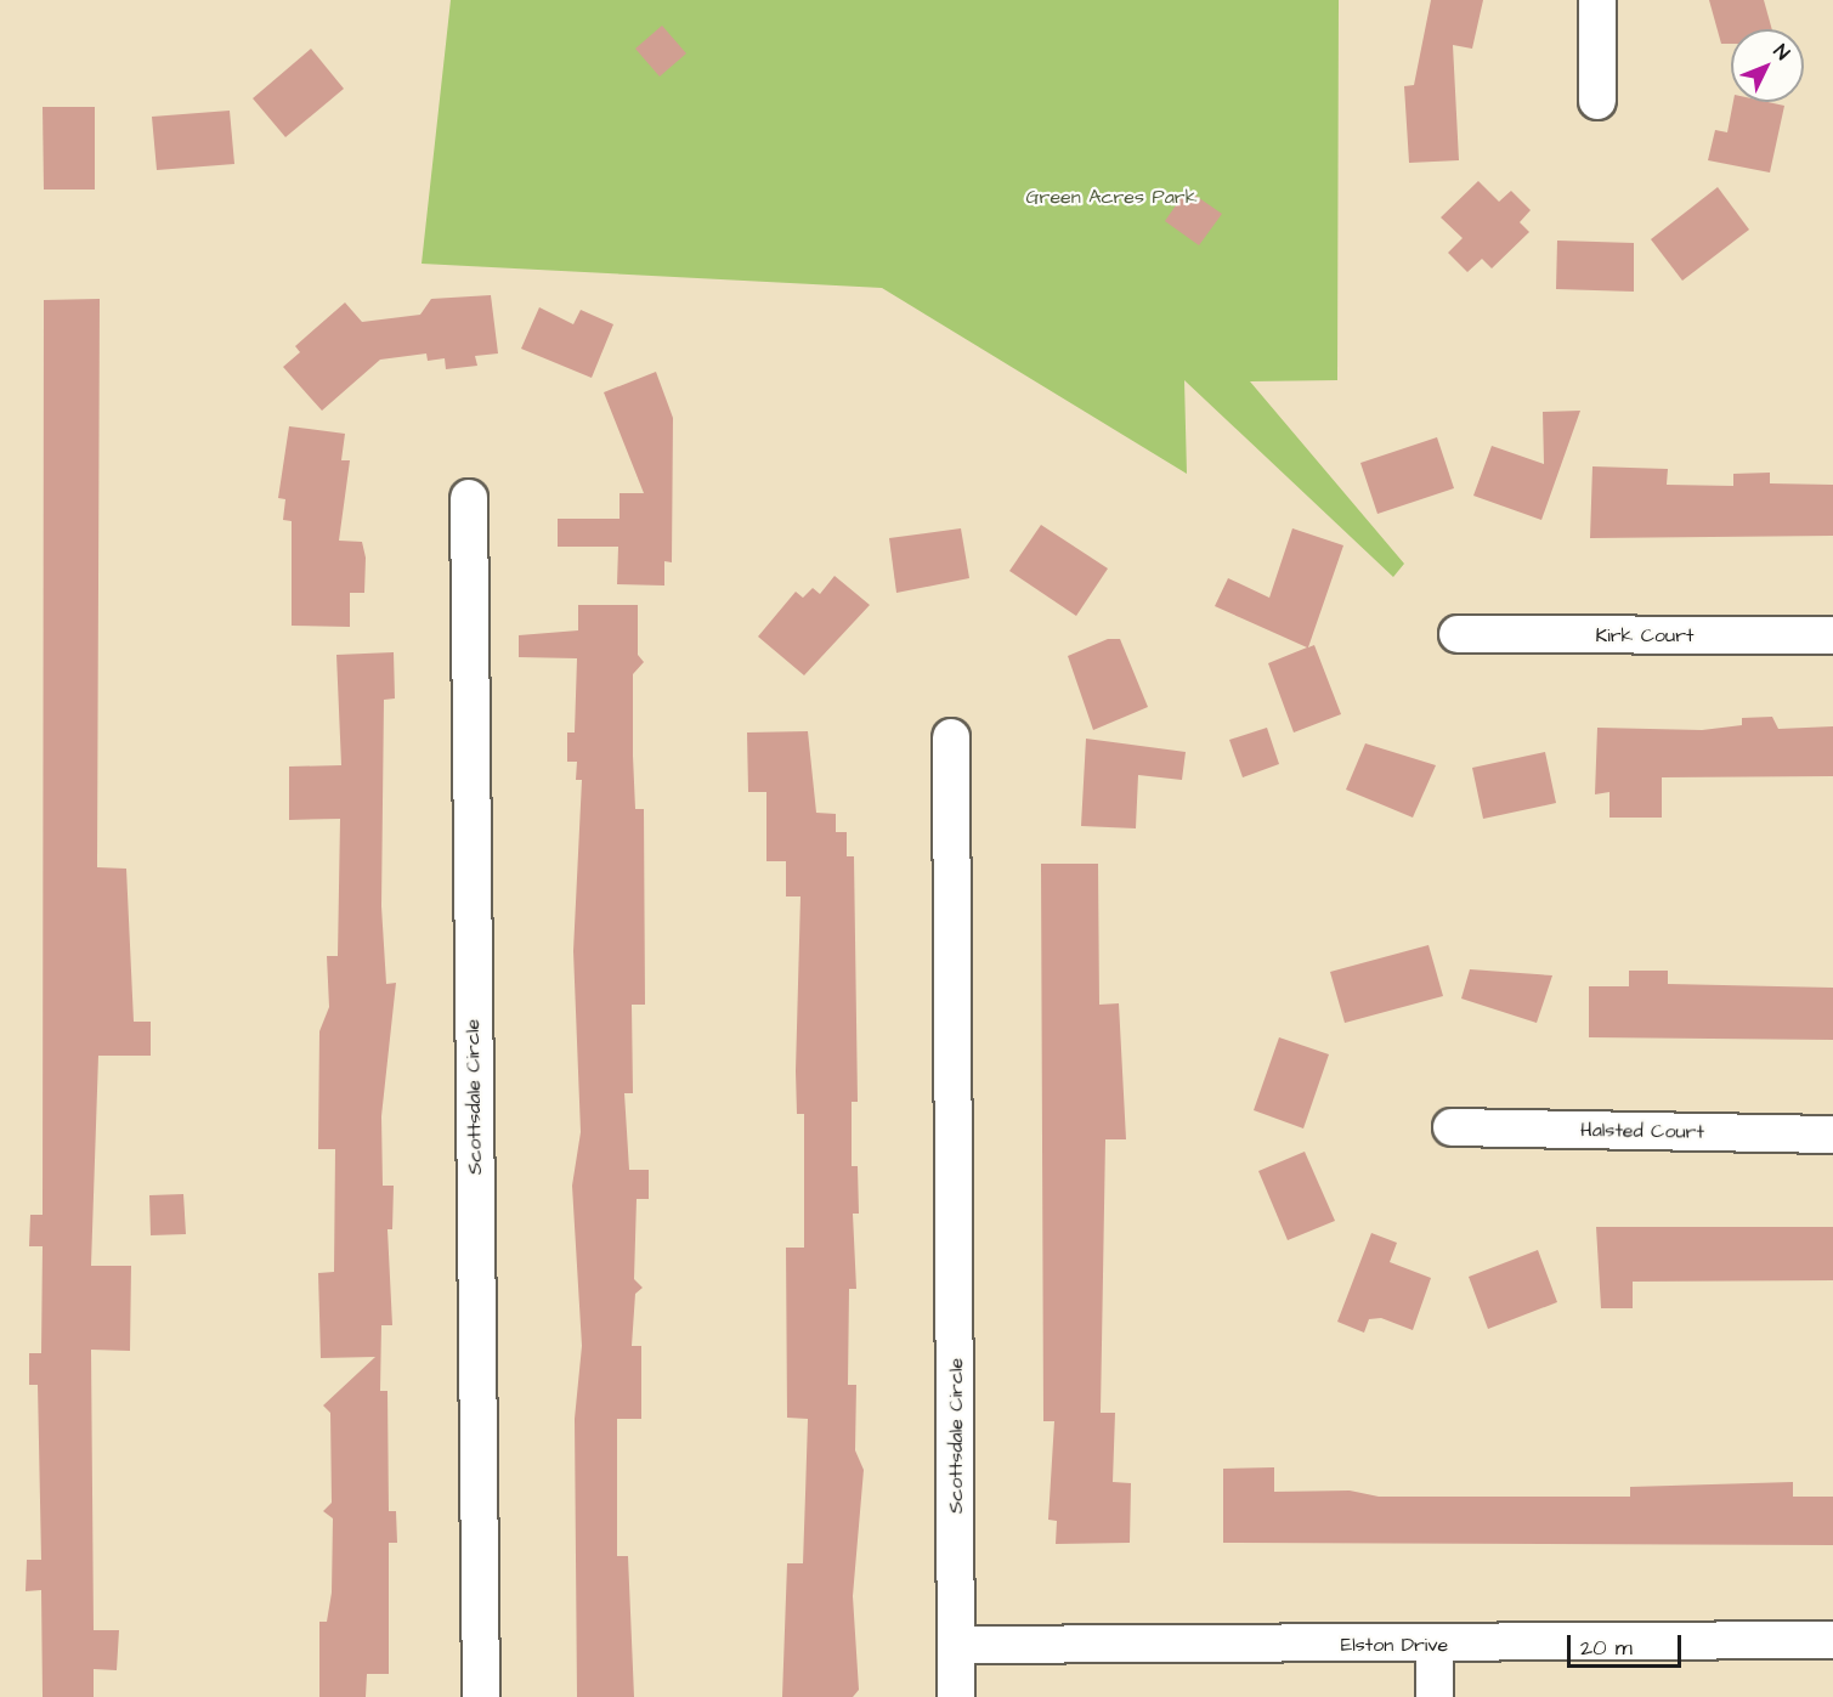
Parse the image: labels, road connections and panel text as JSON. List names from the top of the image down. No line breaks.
{"streets":{"street":["Kirk Court","Scottsdale Circle","Halsted Court","Elston Drive"]},"crossings":[["Scottsdale Circle","Elston Drive"]],"parks":["Green Acres Park"],"scale_bar":"20 m","north":"top right"}
